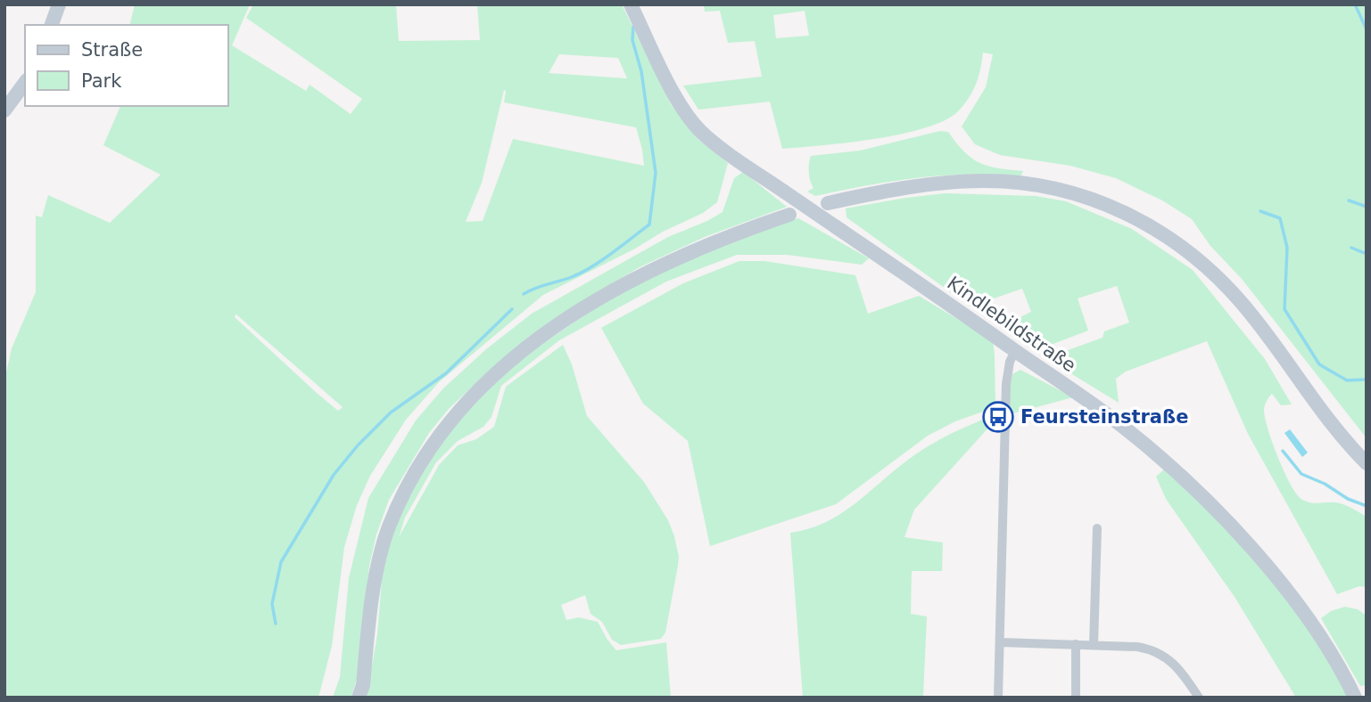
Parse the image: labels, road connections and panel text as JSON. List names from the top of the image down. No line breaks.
{"streets":{"main road":["Kindlebildstraße"]},"places":{"bus stop":["Feursteinstraße"]},"legend":["Straße","Park"]}
